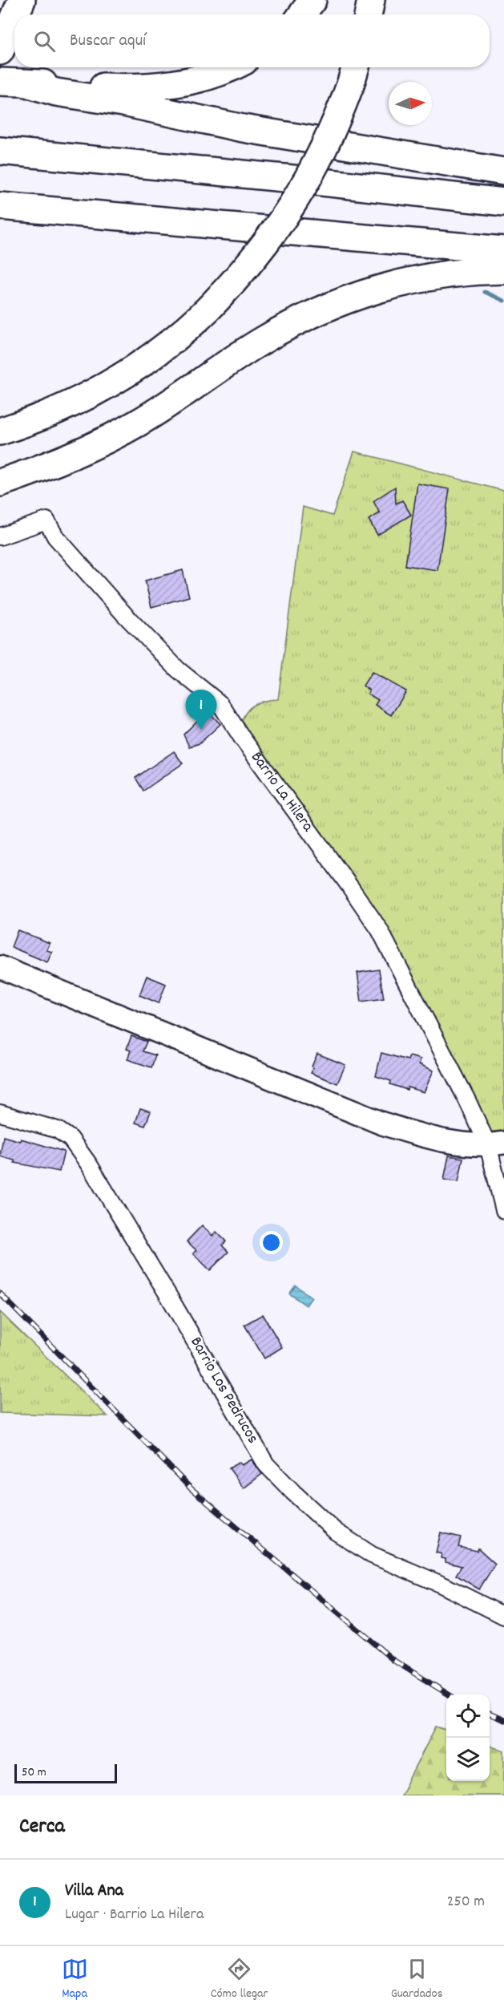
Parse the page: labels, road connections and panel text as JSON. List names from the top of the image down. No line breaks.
{"streets":{"street":["Barrio La Hilera","Barrio Los Pedrucos"]},"scale_bar":"50 m","north":"right","page":{"search":"Buscar aquí","pins":"1","scale":"50 m","heading":"Cerca","list":[{"mark":"1","name":"Villa Ana","note":"Lugar · Barrio La Hilera","value":"250 m"}],"nav":["Mapa","Cómo llegar","Guardados"]}}
